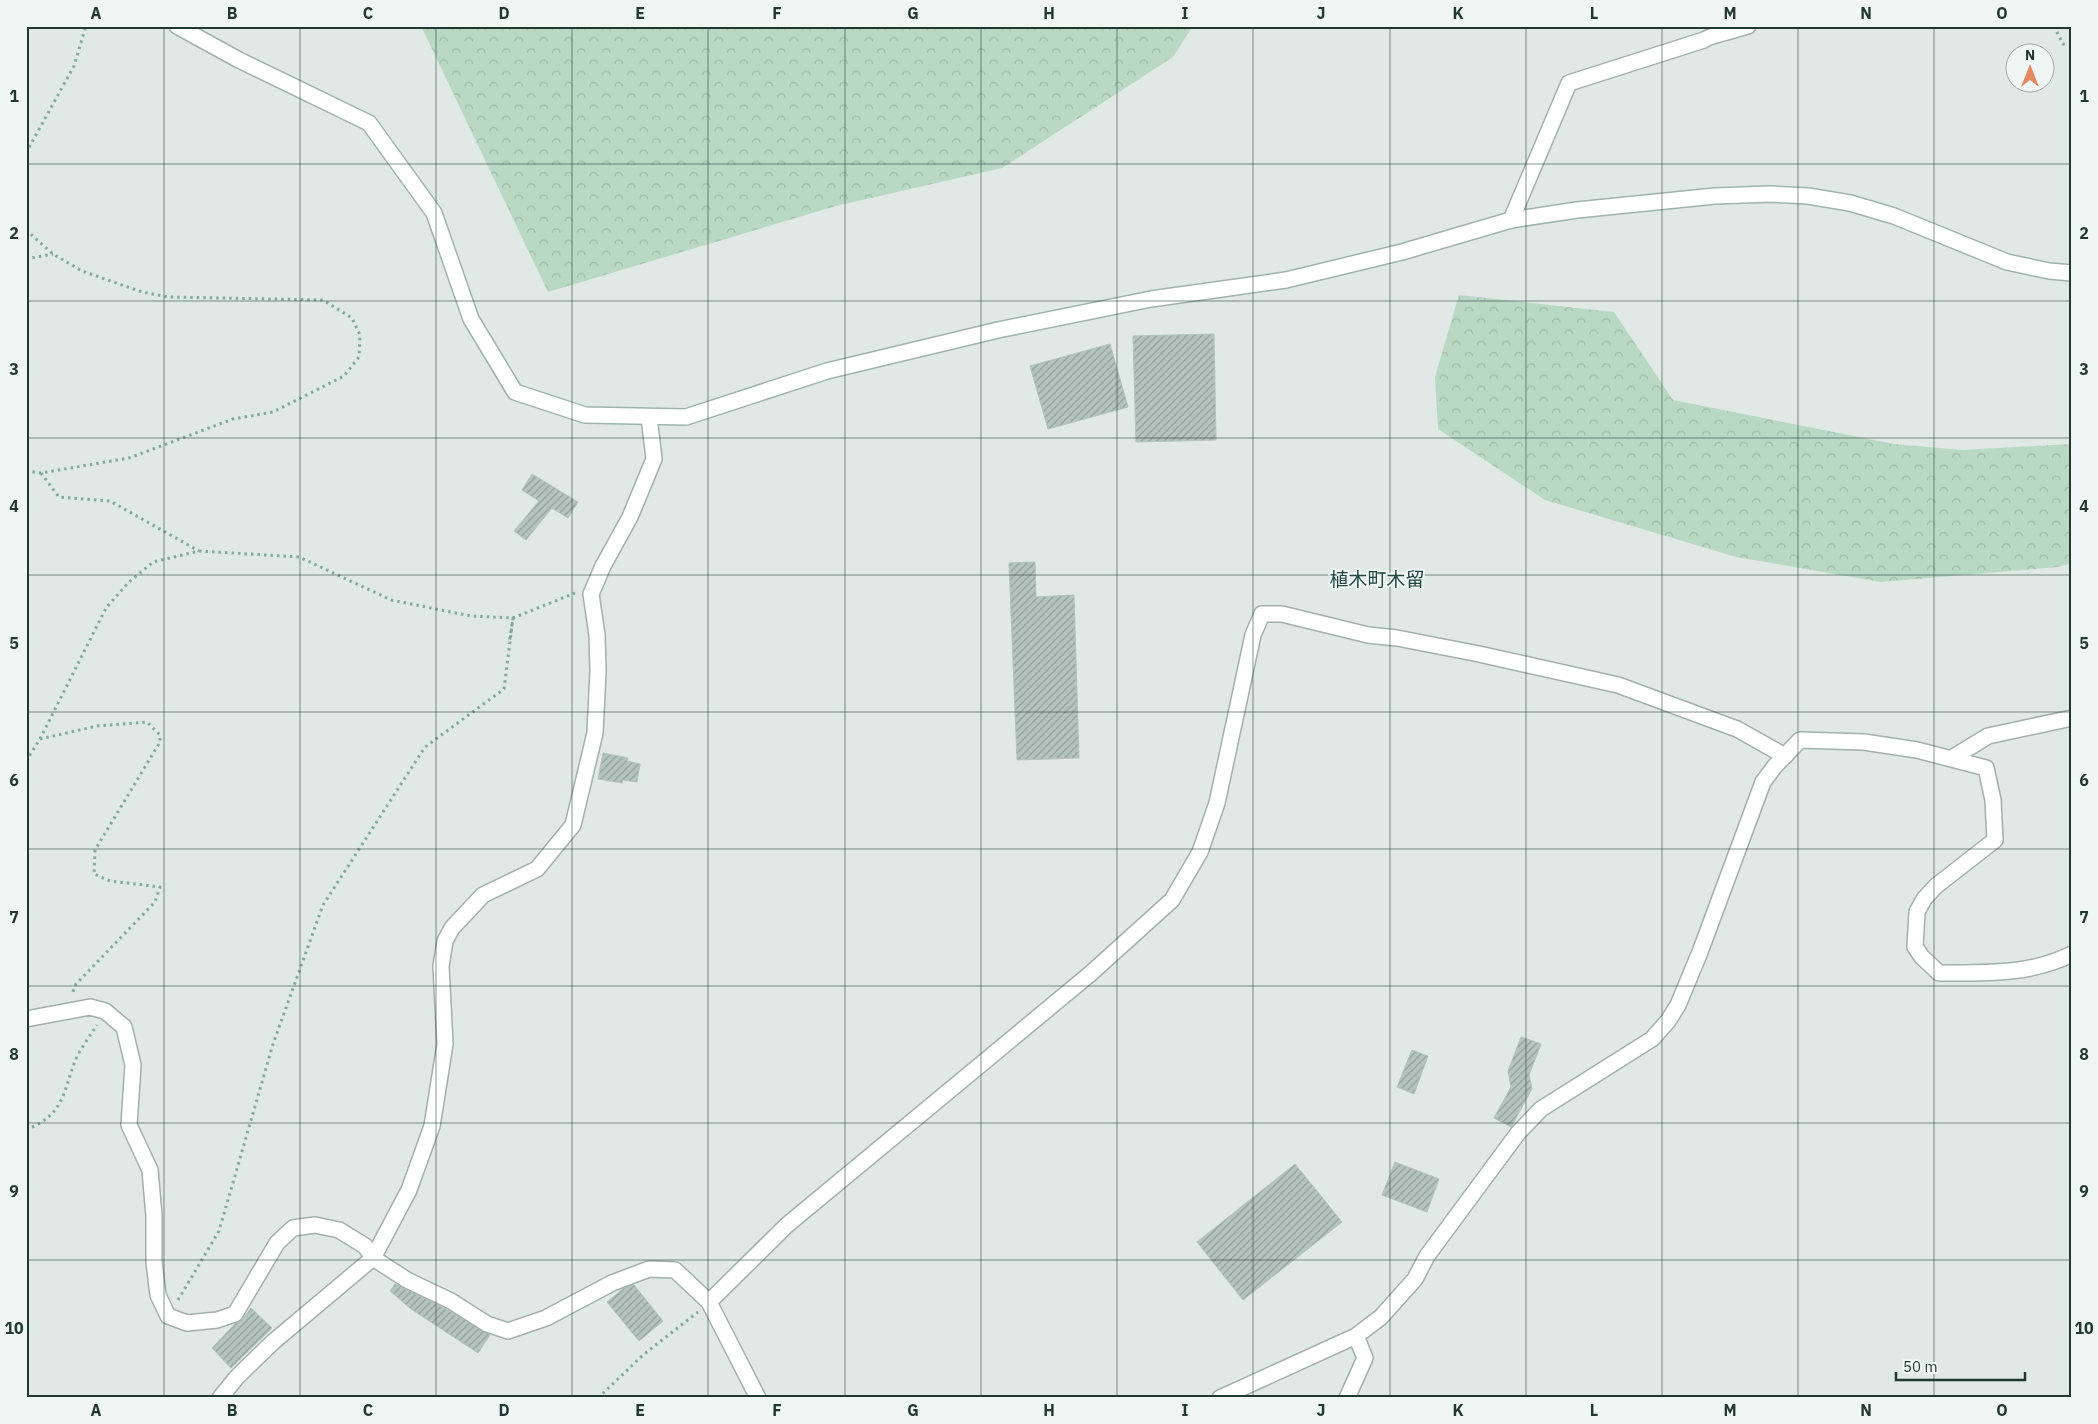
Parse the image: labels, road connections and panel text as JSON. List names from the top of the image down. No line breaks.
{"districts":["植木町木留"],"scale_bar":"50 m","north":"top","grid":{"columns":["A","B","C","D","E","F","G","H","I","J","K","L","M","N","O"],"rows":["1","2","3","4","5","6","7","8","9","10"]}}
